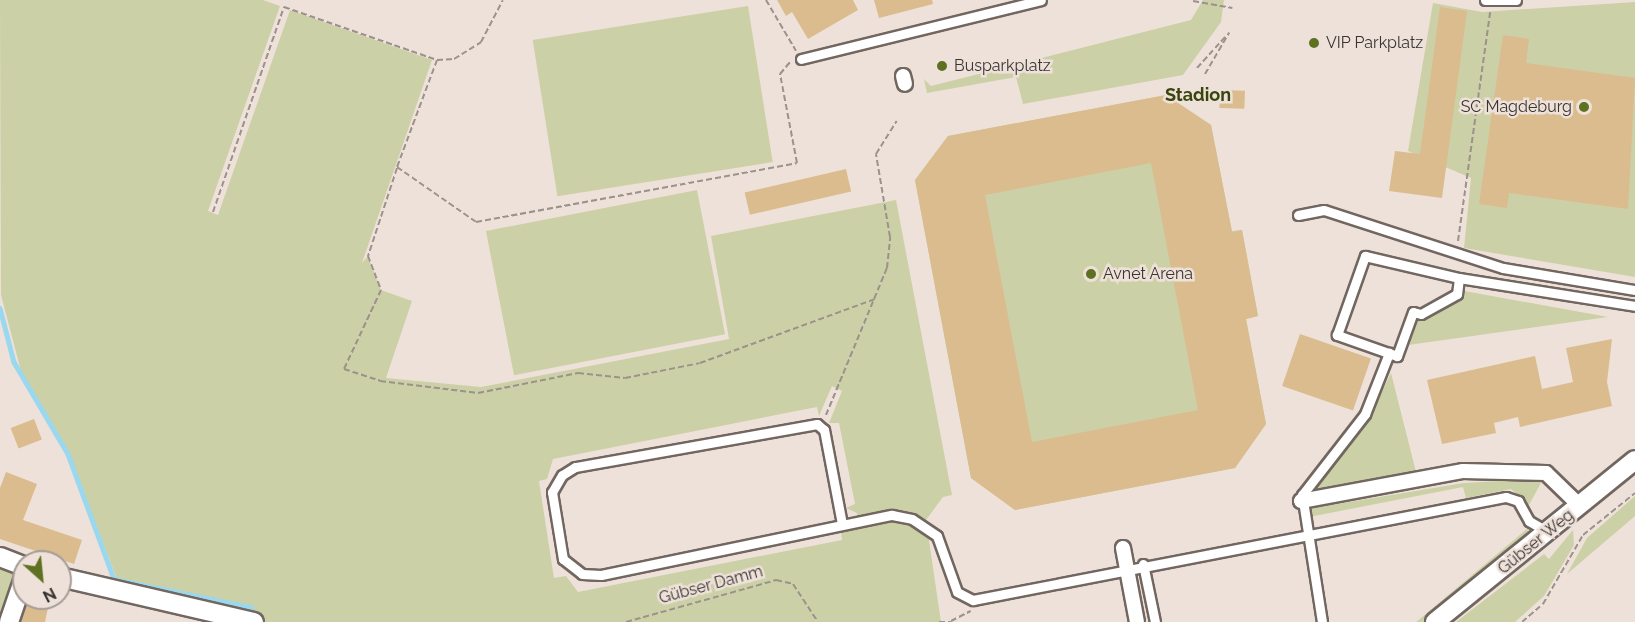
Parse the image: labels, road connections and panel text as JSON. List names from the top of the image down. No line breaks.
{"streets":{"street":["Gübser Weg"],"path":["Gübser Damm"]},"districts":["Stadion"],"places":["VIP Parkplatz","Busparkplatz","SC Magdeburg","Avnet Arena"],"north":"bottom right"}
